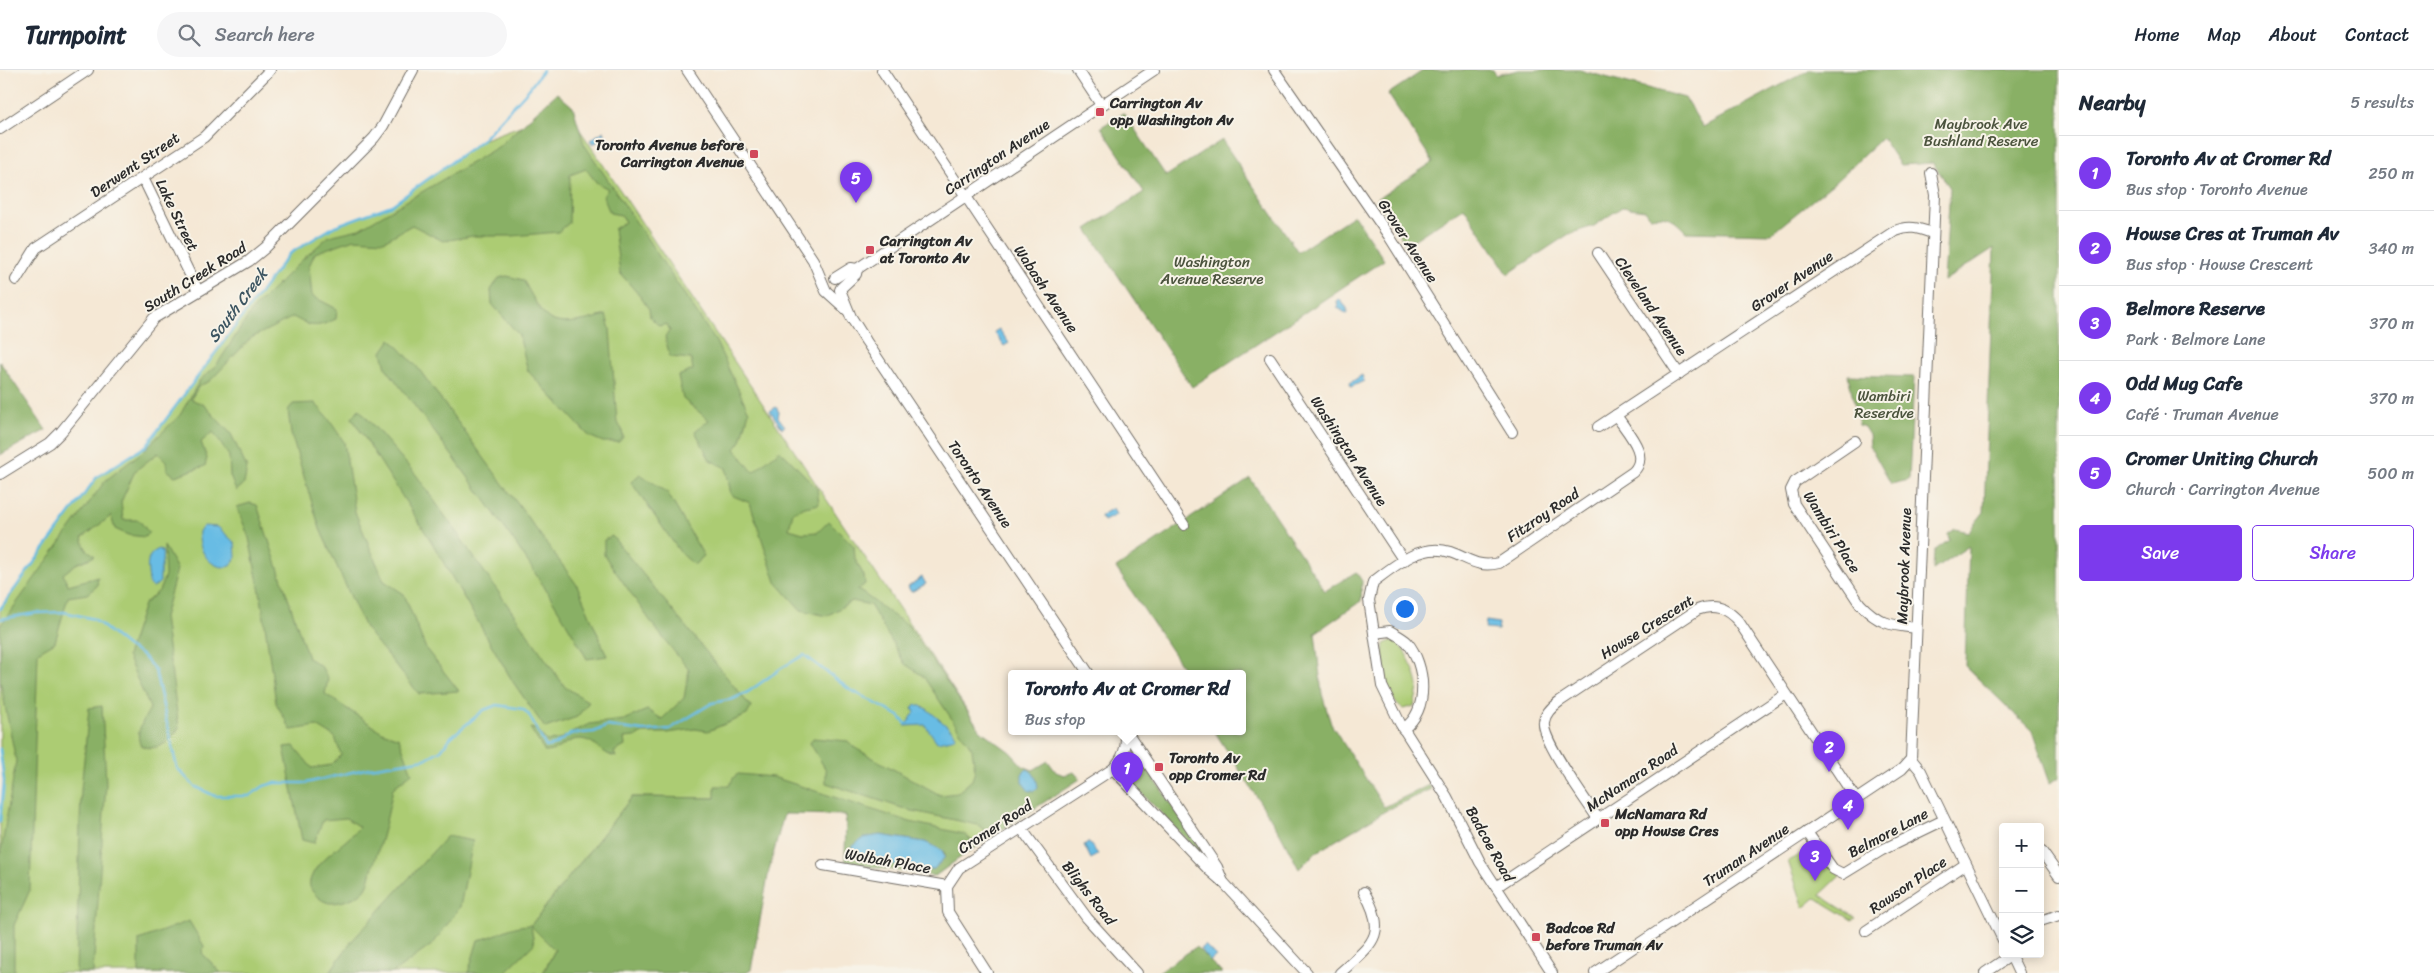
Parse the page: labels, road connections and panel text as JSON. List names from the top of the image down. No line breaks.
{"streets":{"street":["Carrington Avenue","Derwent Street","Lake Street","Grover Avenue","South Creek Road","Wabash Avenue","Cleveland Avenue","Washington Avenue","Toronto Avenue","Fitzroy Road","Wambiri Place","Maybrook Avenue","Howse Crescent","McNamara Road","Cromer Road","Belmore Lane","Badcoe Road","Truman Avenue","Wolbah Place","Rawson Place","Blighs Road"]},"crossings":[["Carrington Avenue","Wabash Avenue"],["Carrington Avenue","Toronto Avenue"],["Derwent Street","Lake Street"],["Lake Street","South Creek Road"],["Grover Avenue","Cleveland Avenue"],["Grover Avenue","Fitzroy Road"],["Grover Avenue","Maybrook Avenue"],["Washington Avenue","Fitzroy Road"],["Washington Avenue","Badcoe Road"],["Fitzroy Road","Badcoe Road"],["Wambiri Place","Maybrook Avenue"],["Maybrook Avenue","Truman Avenue"],["Howse Crescent","McNamara Road"],["Howse Crescent","Truman Avenue"],["McNamara Road","Badcoe Road"],["Cromer Road","Wolbah Place"],["Cromer Road","Blighs Road"],["Belmore Lane","Truman Avenue"]],"water":["South Creek"],"parks":["Maybrook Ave Bushland Reserve","Washington Avenue Reserve","Wambiri Reserdve"],"places":{"transit":["Carrington Av opp Washington Av","Toronto Avenue before Carrington Avenue","Carrington Av at Toronto Av","Toronto Av opp Cromer Rd","McNamara Rd opp Howse Cres","Badcoe Rd before Truman Av"]},"page":{"header":"Turnpoint","search":"Search here","nav":["Home","Map","About","Contact"],"heading":["Nearby","5 results"],"list":[{"mark":"1","name":"Toronto Av at Cromer Rd","note":"Bus stop · Toronto Avenue","value":"250 m"},{"mark":"2","name":"Howse Cres at Truman Av","note":"Bus stop · Howse Crescent","value":"340 m"},{"mark":"3","name":"Belmore Reserve","note":"Park · Belmore Lane","value":"370 m"},{"mark":"4","name":"Odd Mug Cafe","note":"Café · Truman Avenue","value":"370 m"},{"mark":"5","name":"Cromer Uniting Church","note":"Church · Carrington Avenue","value":"500 m"}],"pins":["5","2","1","4","3"],"buttons":["Save","Share"],"popup":["Toronto Av at Cromer Rd","Bus stop"],"map_buttons":["+","−"]}}
